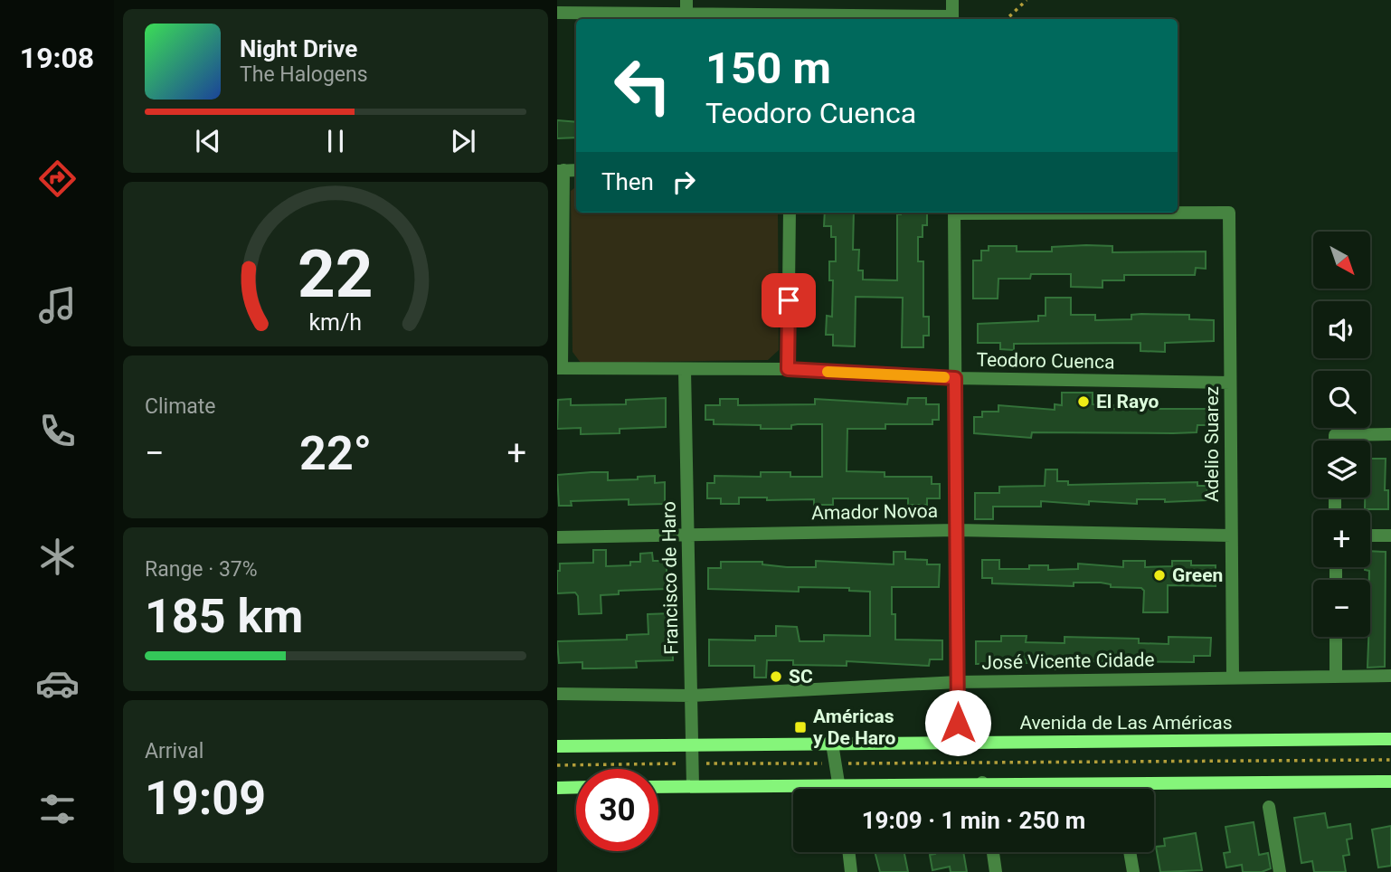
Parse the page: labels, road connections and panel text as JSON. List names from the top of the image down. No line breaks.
{"streets":{"main road":["Avenida de Las Américas"],"street":["Teodoro Cuenca","Adelio Suarez","Amador Novoa","Francisco de Haro","José Vicente Cidade"]},"crossings":[["Teodoro Cuenca","Adelio Suarez"],["Teodoro Cuenca","Francisco de Haro"],["Adelio Suarez","Amador Novoa"],["Adelio Suarez","José Vicente Cidade"],["Amador Novoa","Francisco de Haro"],["Francisco de Haro","José Vicente Cidade"],["Francisco de Haro","Avenida de Las Américas"]],"places":{"other":["El Rayo","Green","SC"],"transit":["Américas y De Haro"]},"north":"bottom right","page":{"tabs":"19:08","turn":["150 m","Teodoro Cuenca"],"song":["Night Drive","The Halogens"],"then":"Then","map_buttons":["+","−"],"tile":["Climate",["Range · 37%","185 km"],["Arrival","19:09"]],"heat":["−","22°","+"],"limit":"30","trip":"19:09 · 1 min · 250 m","gauge":["22","km/h"]}}
